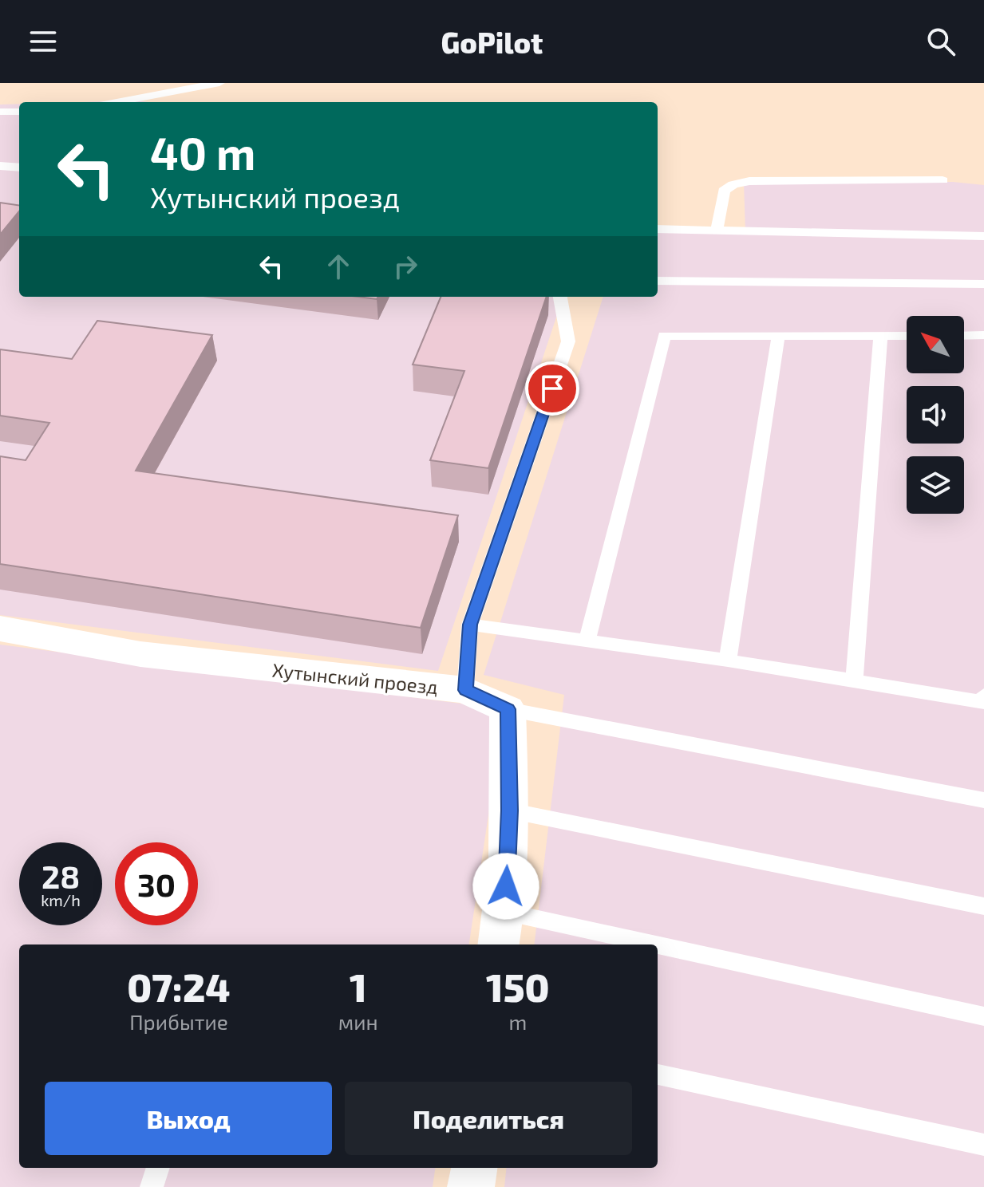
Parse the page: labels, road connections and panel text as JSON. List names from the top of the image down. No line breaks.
{"streets":{"street":["Хутынский проезд"]},"north":"top left","page":{"header":"GoPilot","turn":["40 m","Хутынский проезд"],"speed":"28 km/h","limit":"30","eta":["07:24","Прибытие","1","мин","150","m"],"buttons":["Выход","Поделиться"]}}
